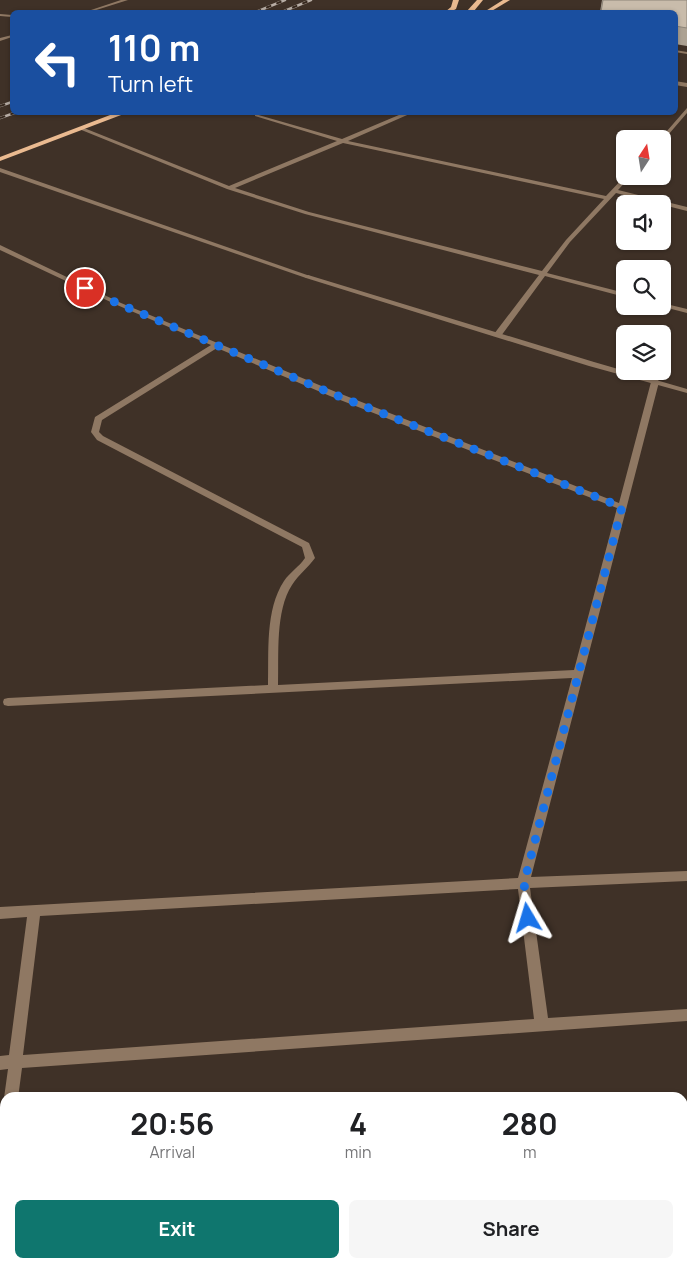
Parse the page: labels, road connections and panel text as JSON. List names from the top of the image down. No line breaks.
{"north":"top","page":{"turn":["110 m","Turn left"],"eta":["20:56","Arrival","4","min","280","m"],"buttons":["Exit","Share"]}}
